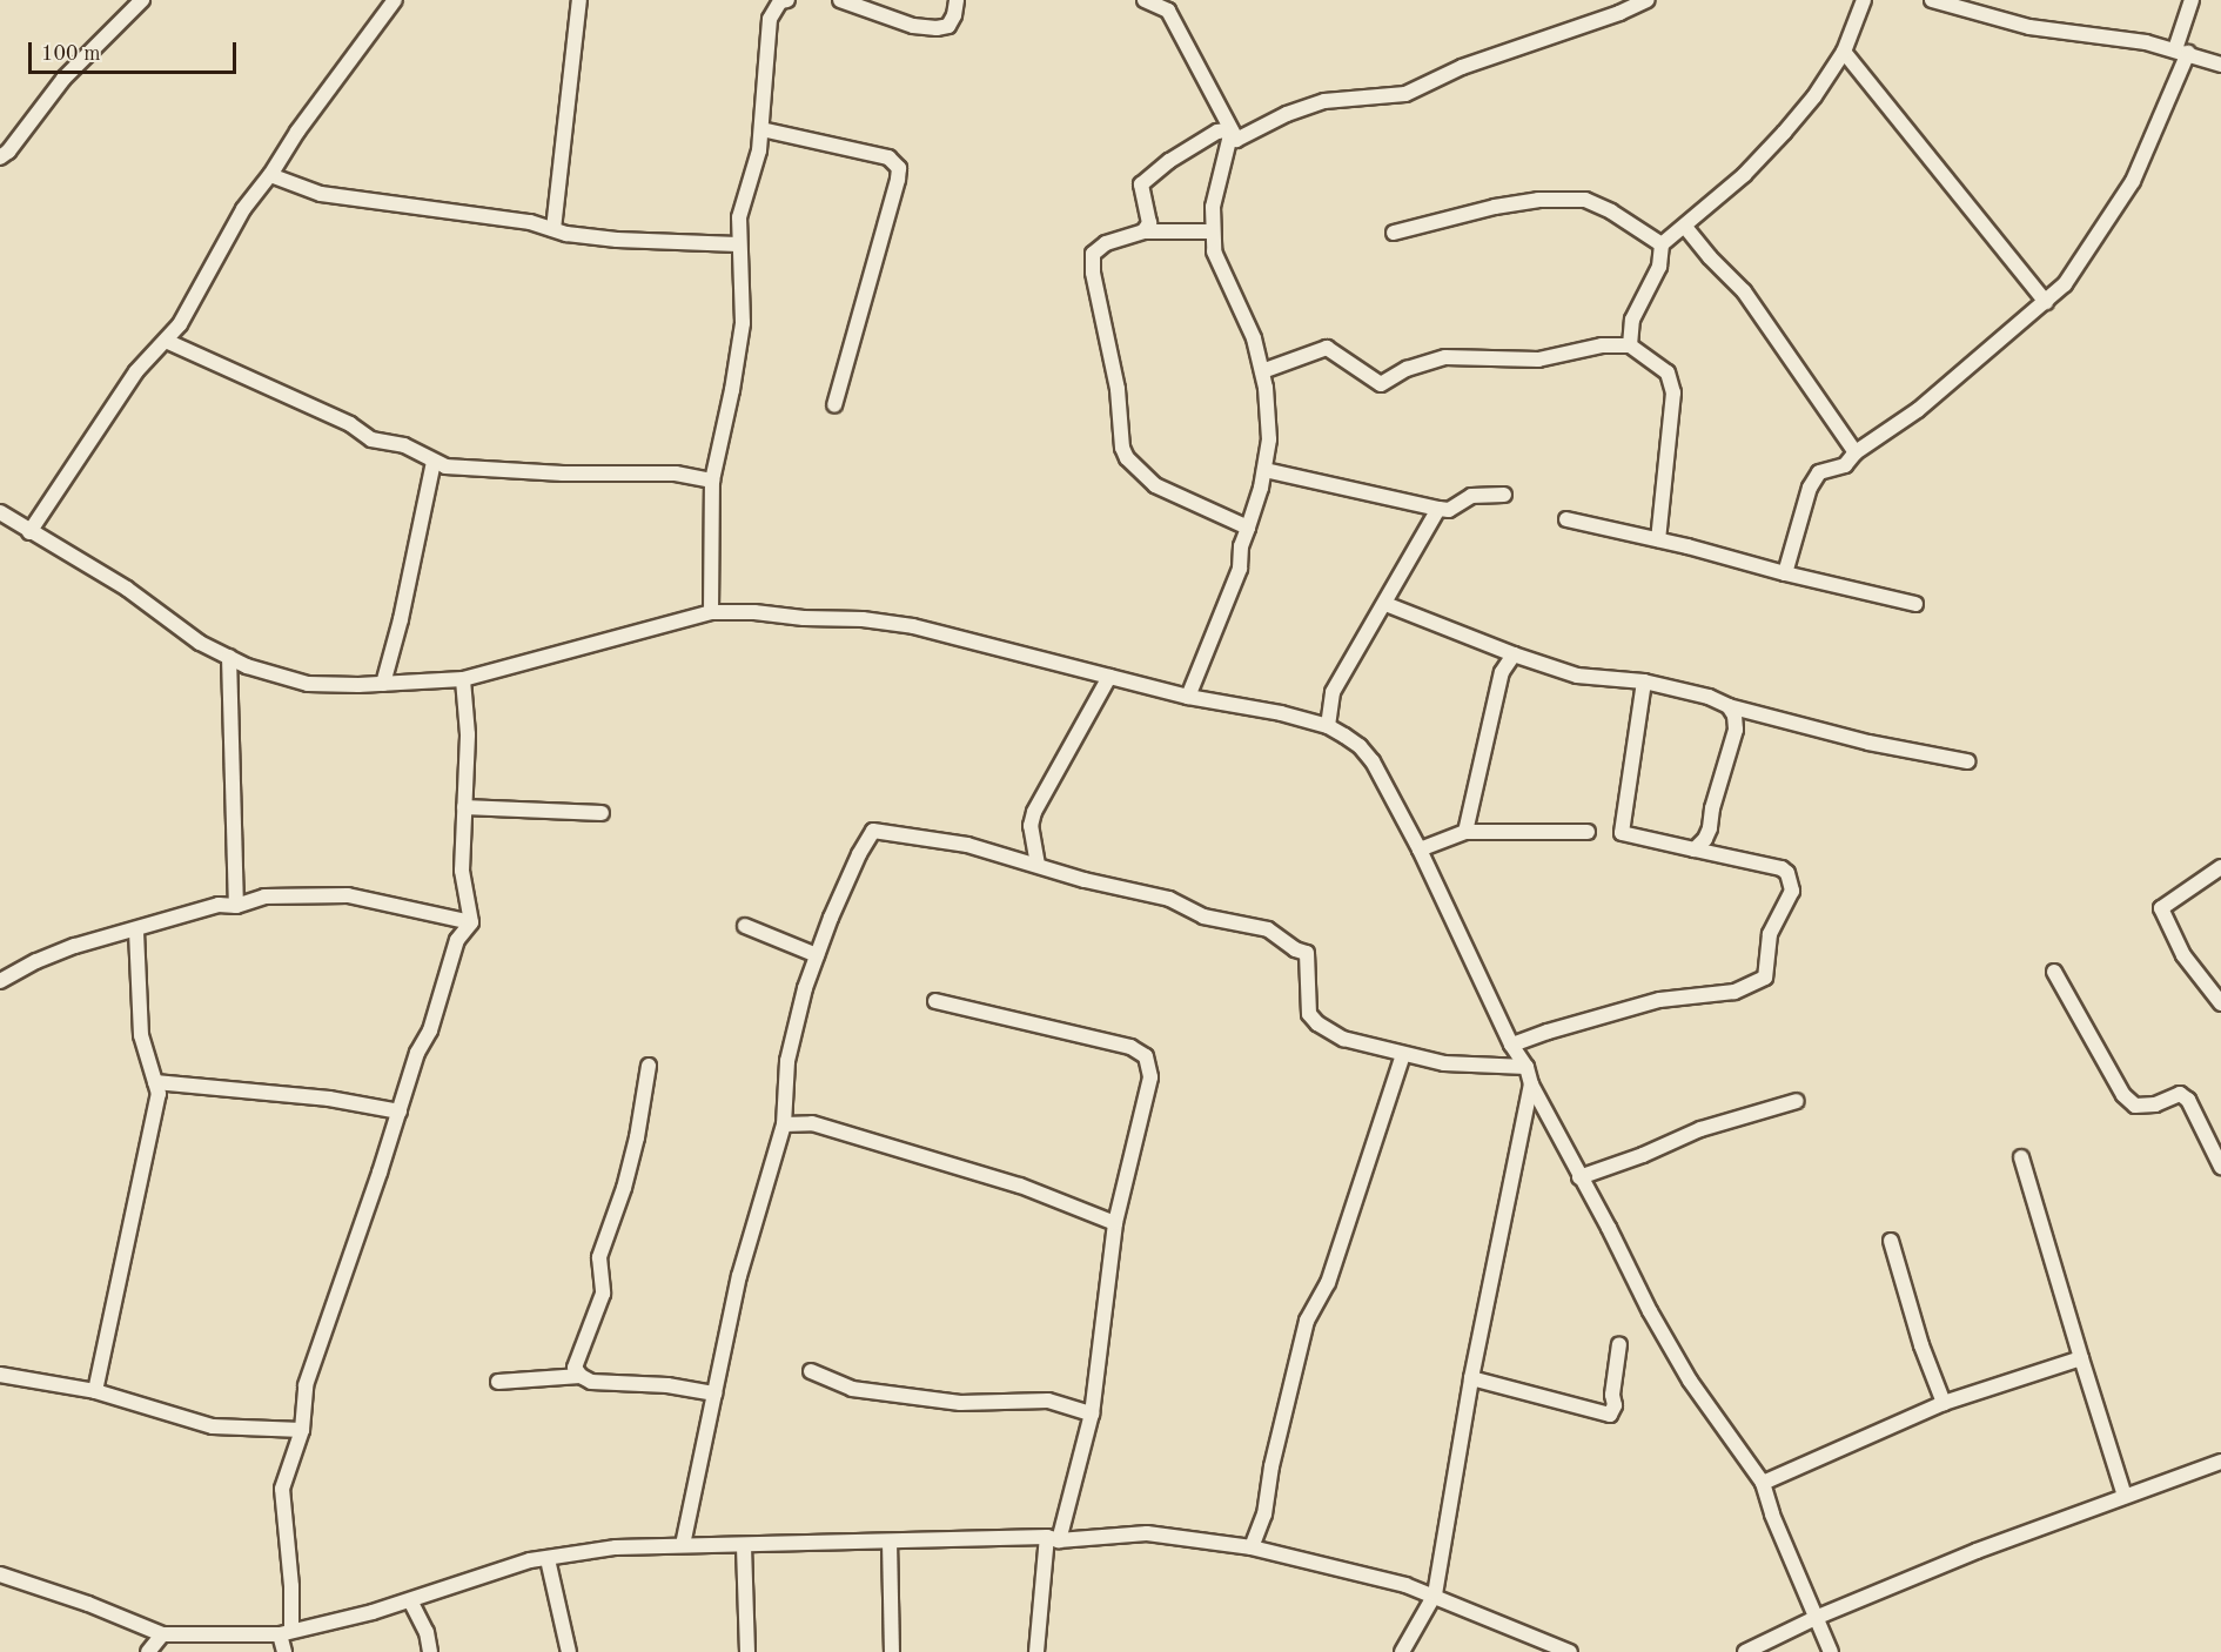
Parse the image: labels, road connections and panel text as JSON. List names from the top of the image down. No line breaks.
{"scale_bar":"100 m"}
